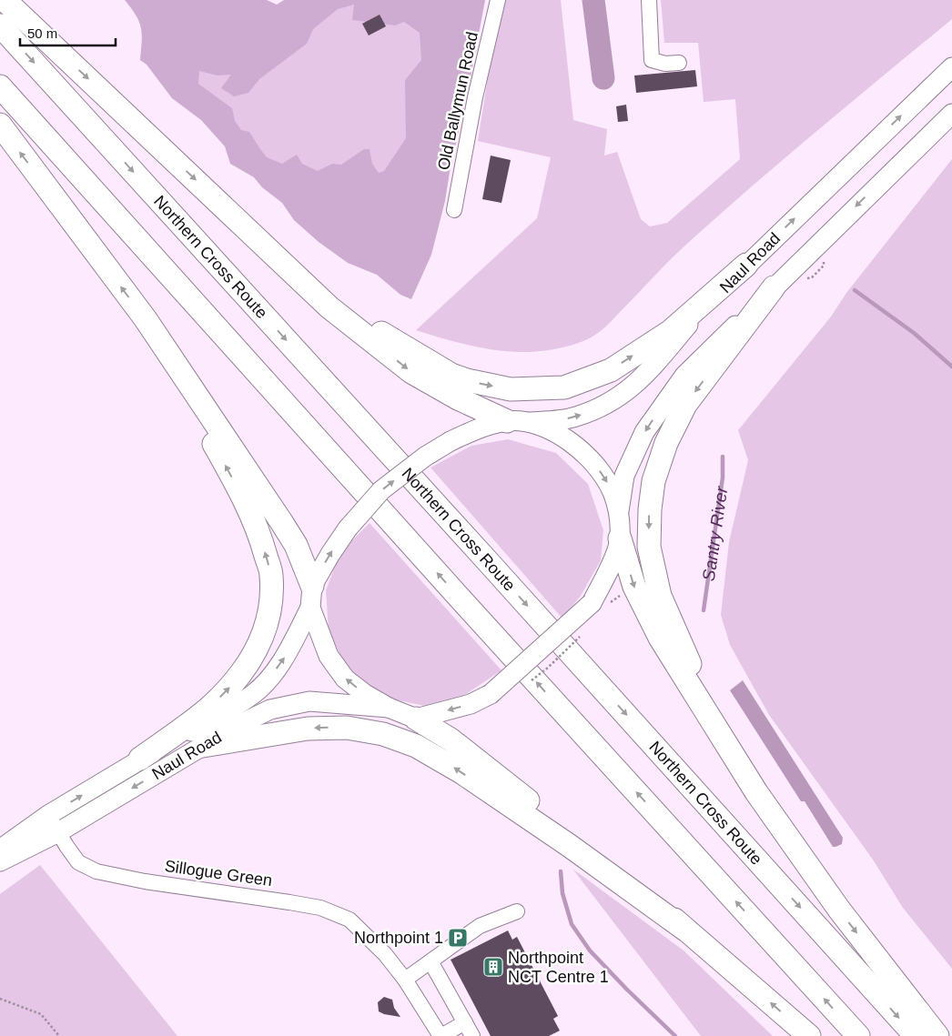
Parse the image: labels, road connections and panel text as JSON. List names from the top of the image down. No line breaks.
{"streets":{"highway":["Northern Cross Route"],"main road":["Naul Road"],"street":["Old Ballymun Road","Sillogue Green"]},"crossings":[["Naul Road","Sillogue Green"]],"water":["Santry River"],"places":{"parking":["Northpoint 1"],"building":["Northpoint NCT Centre 1"]},"scale_bar":"50 m"}
